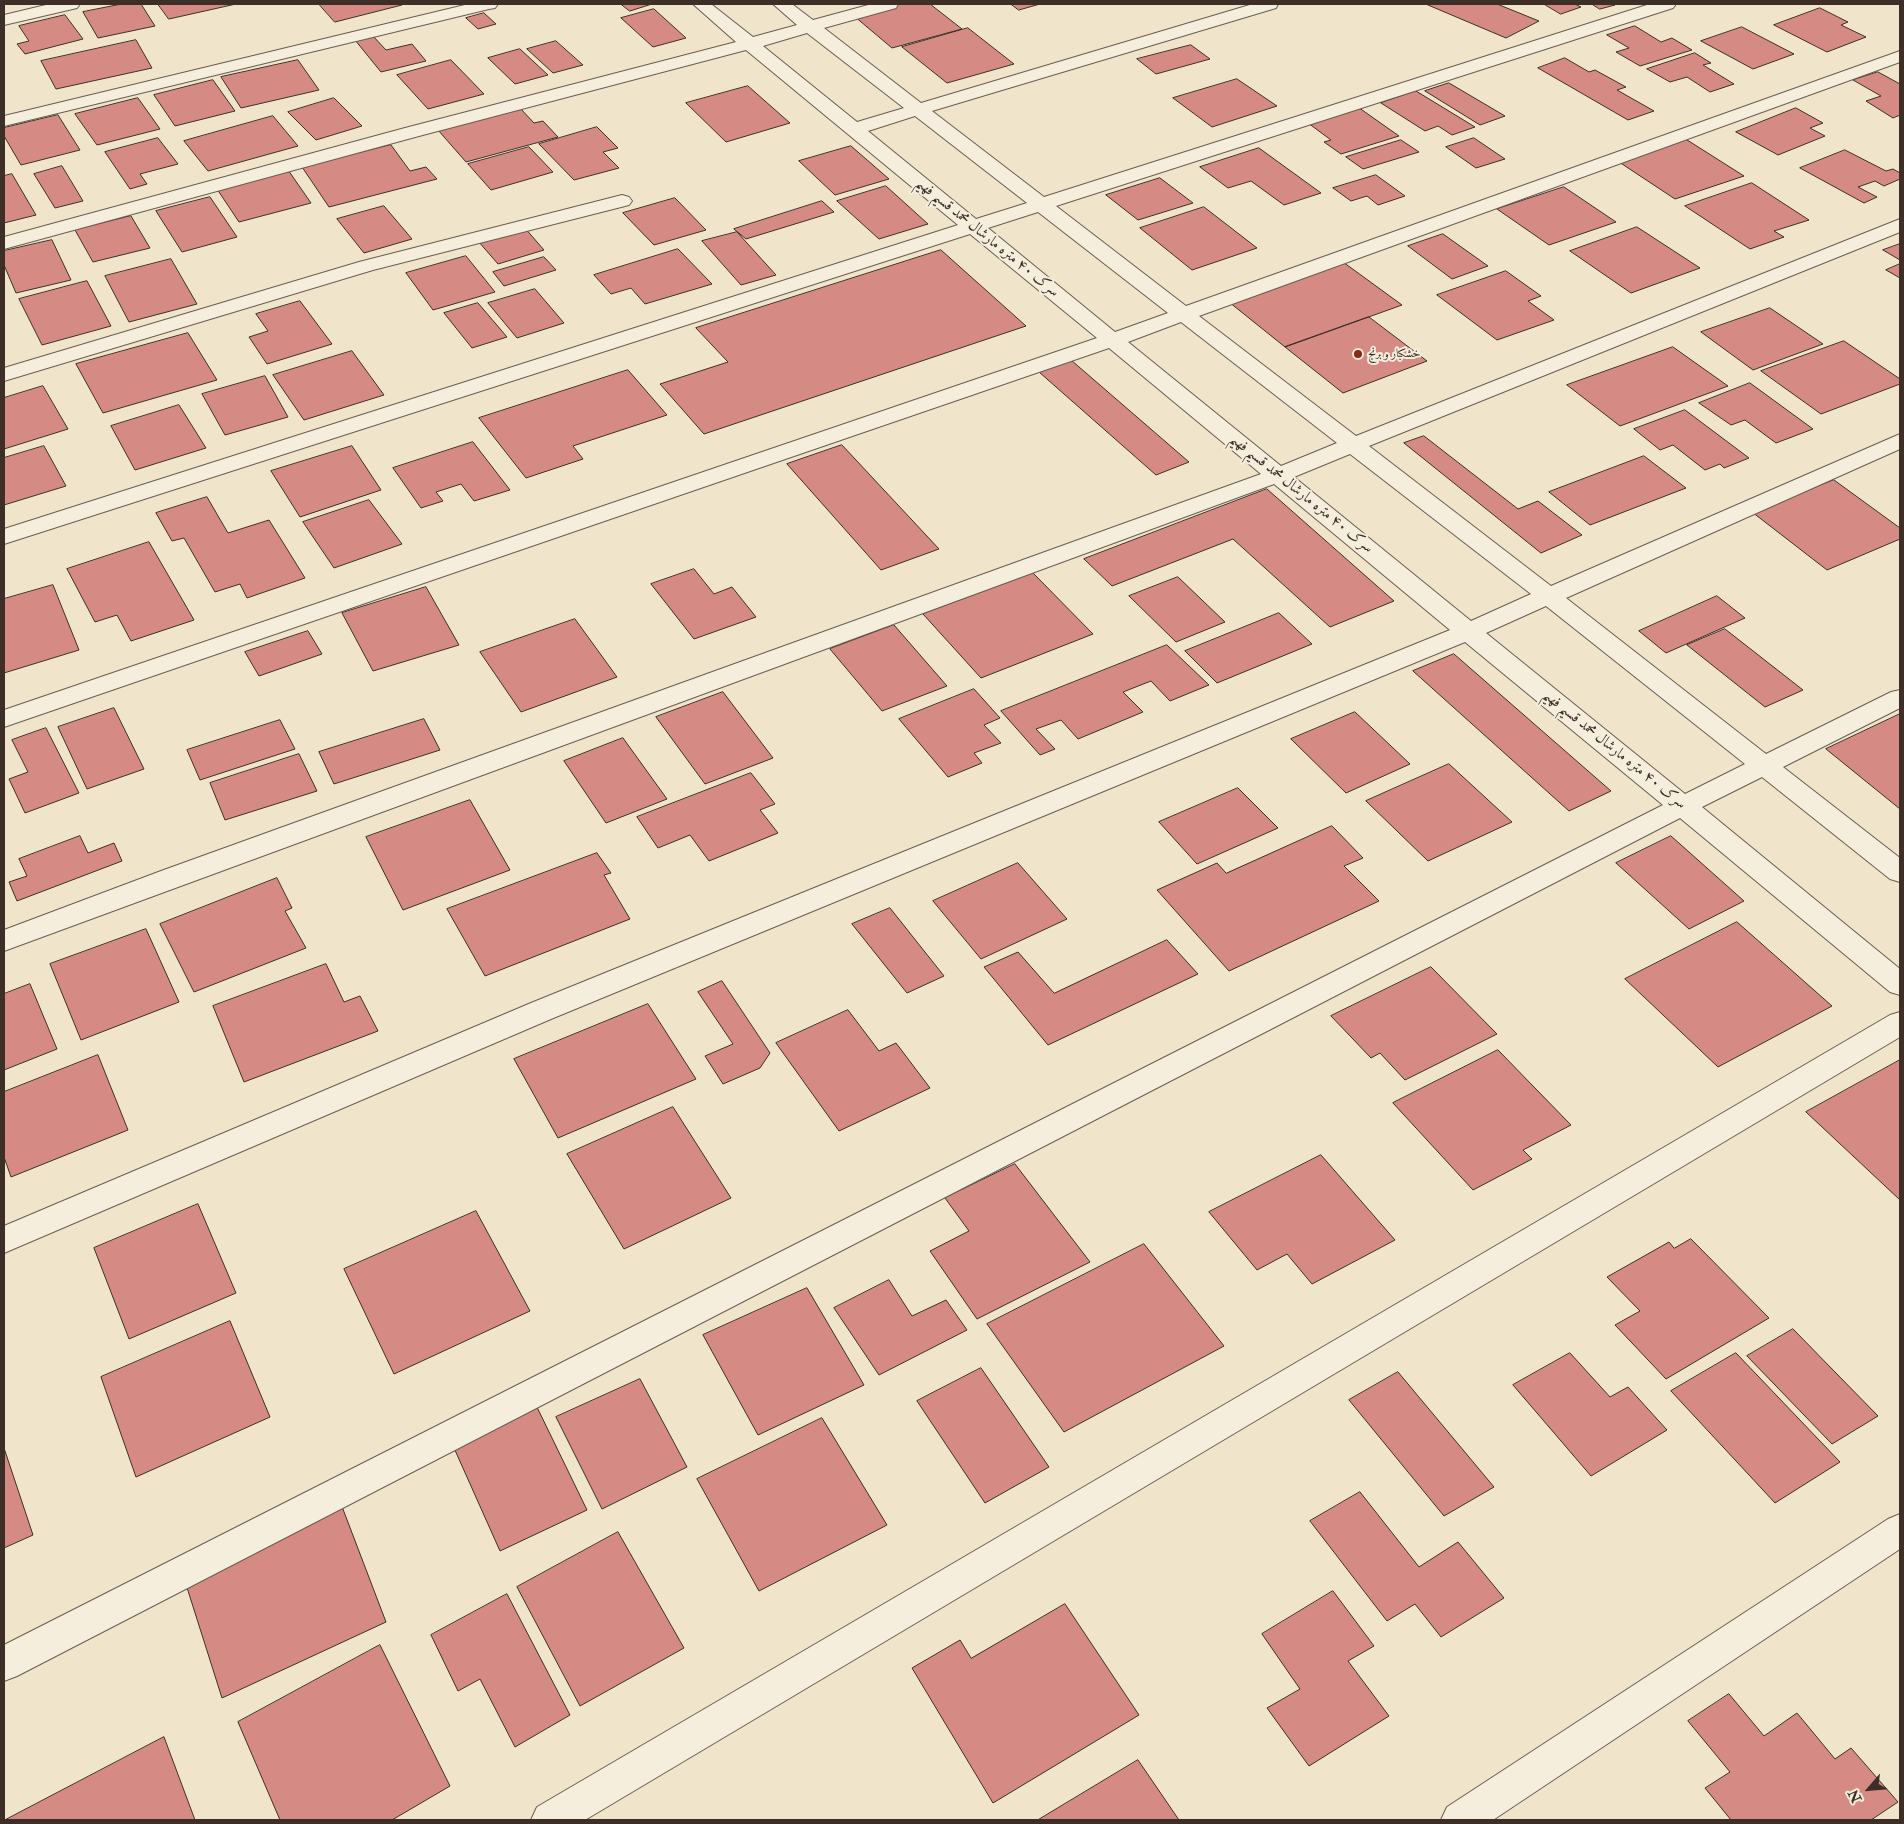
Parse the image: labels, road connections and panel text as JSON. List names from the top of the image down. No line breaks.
{"streets":{"street":["سرک ۴۰ متره مارشال محمد قسیم فهیم"]},"places":["خشکبار و برنج"],"north":"bottom left"}
